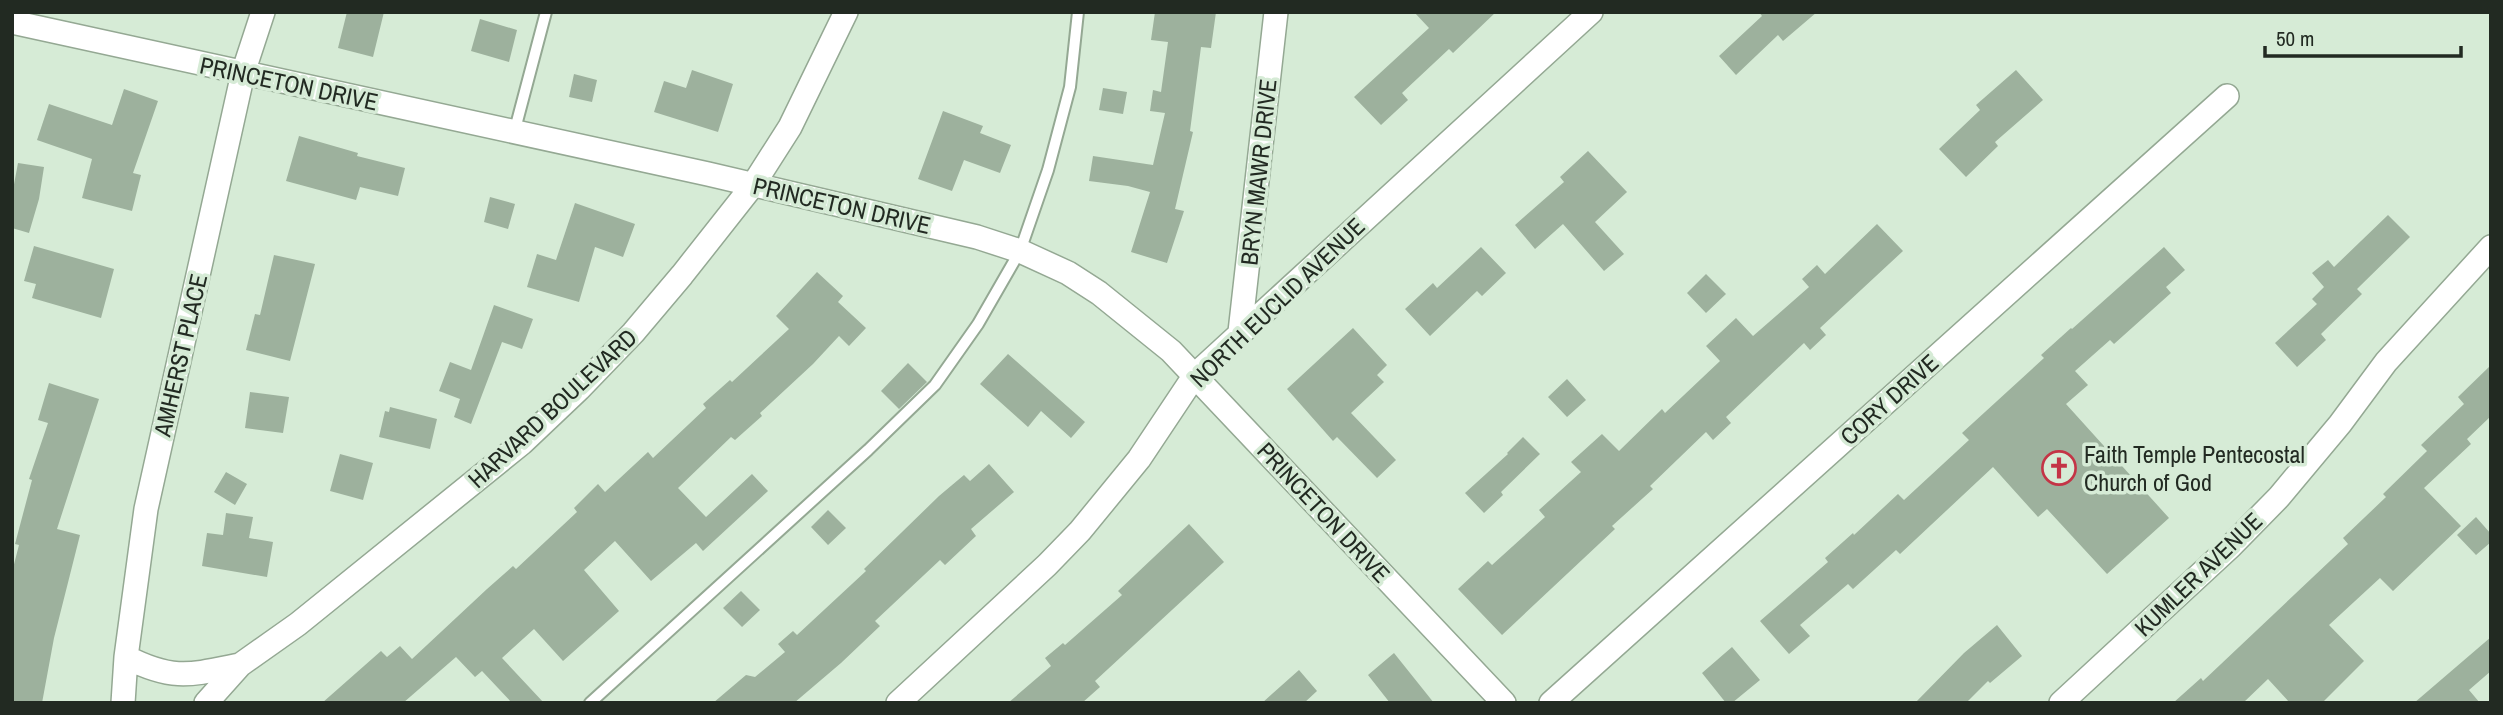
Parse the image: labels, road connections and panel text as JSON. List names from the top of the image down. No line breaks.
{"streets":{"street":["PRINCETON DRIVE","BRYN MAWR DRIVE","NORTH EUCLID AVENUE","AMHERST PLACE","CORY DRIVE","HARVARD BOULEVARD","KUMLER AVENUE"]},"crossings":[["PRINCETON DRIVE","NORTH EUCLID AVENUE"],["PRINCETON DRIVE","AMHERST PLACE"],["PRINCETON DRIVE","HARVARD BOULEVARD"],["BRYN MAWR DRIVE","NORTH EUCLID AVENUE"]],"places":{"church":["Faith Temple Pentecostal Church of God"]},"scale_bar":"50 m"}
